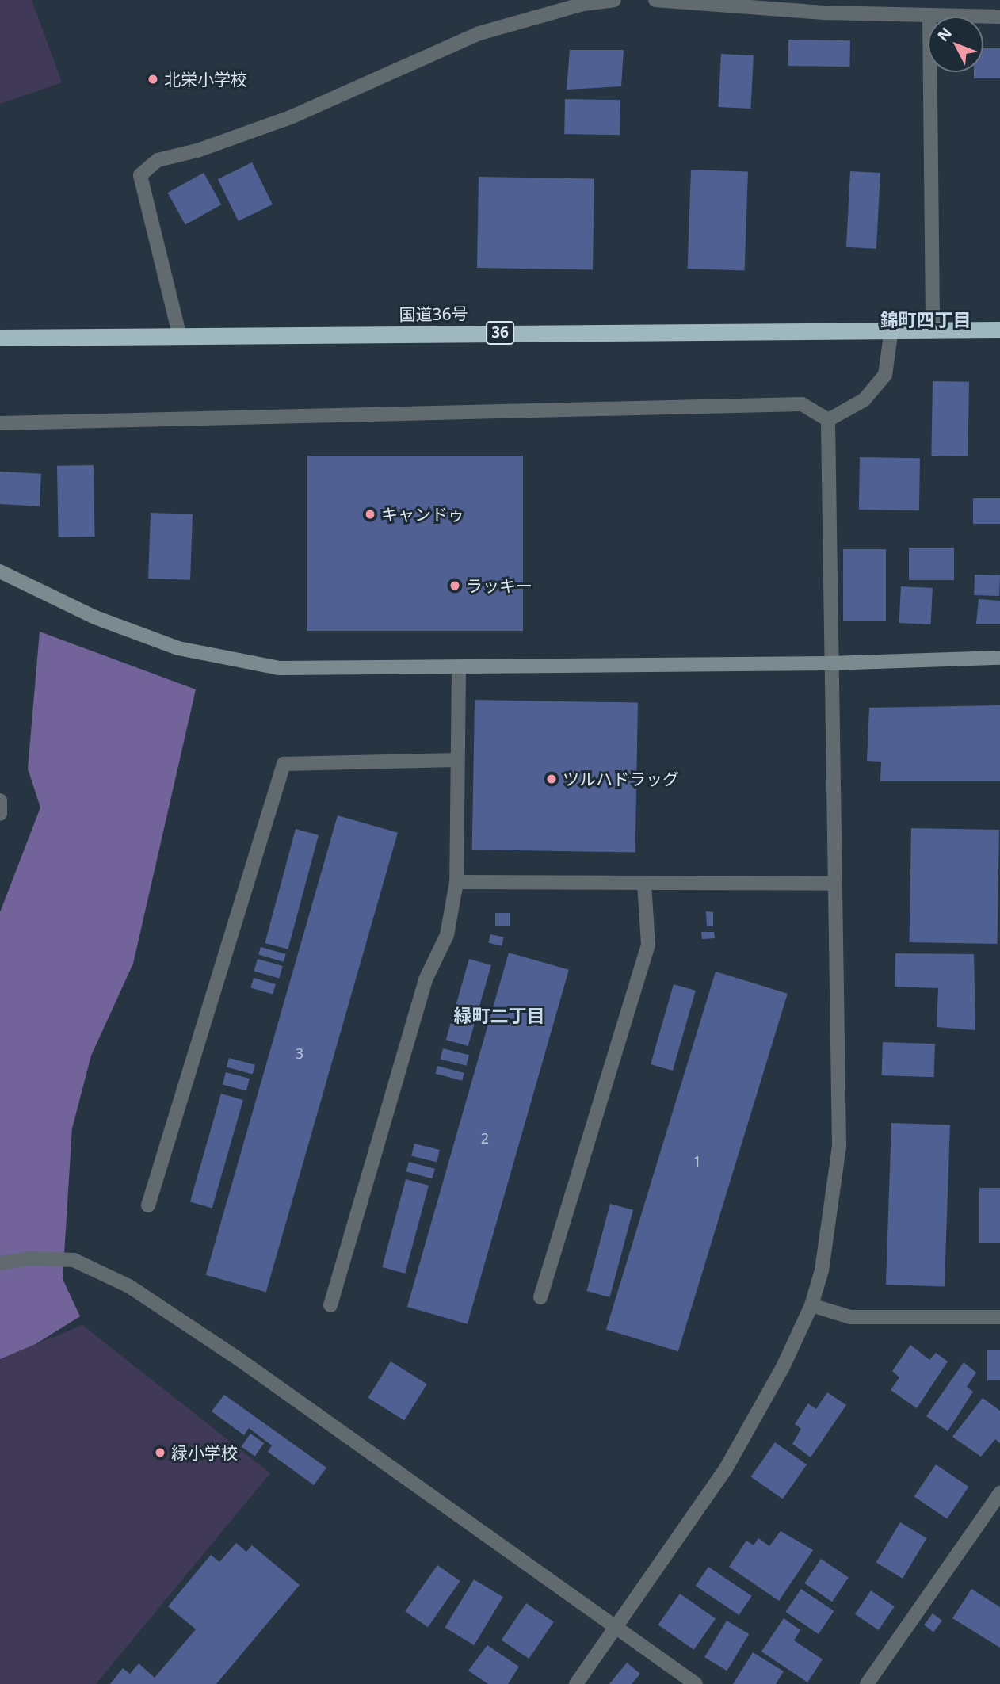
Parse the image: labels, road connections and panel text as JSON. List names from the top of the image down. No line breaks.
{"streets":{"highway":["国道36号","36"]},"districts":["錦町四丁目","緑町二丁目"],"places":["北栄小学校","キャンドゥ","ラッキー","ツルハドラッグ","緑小学校"],"house_numbers":["3","2","1"],"north":"top left"}
